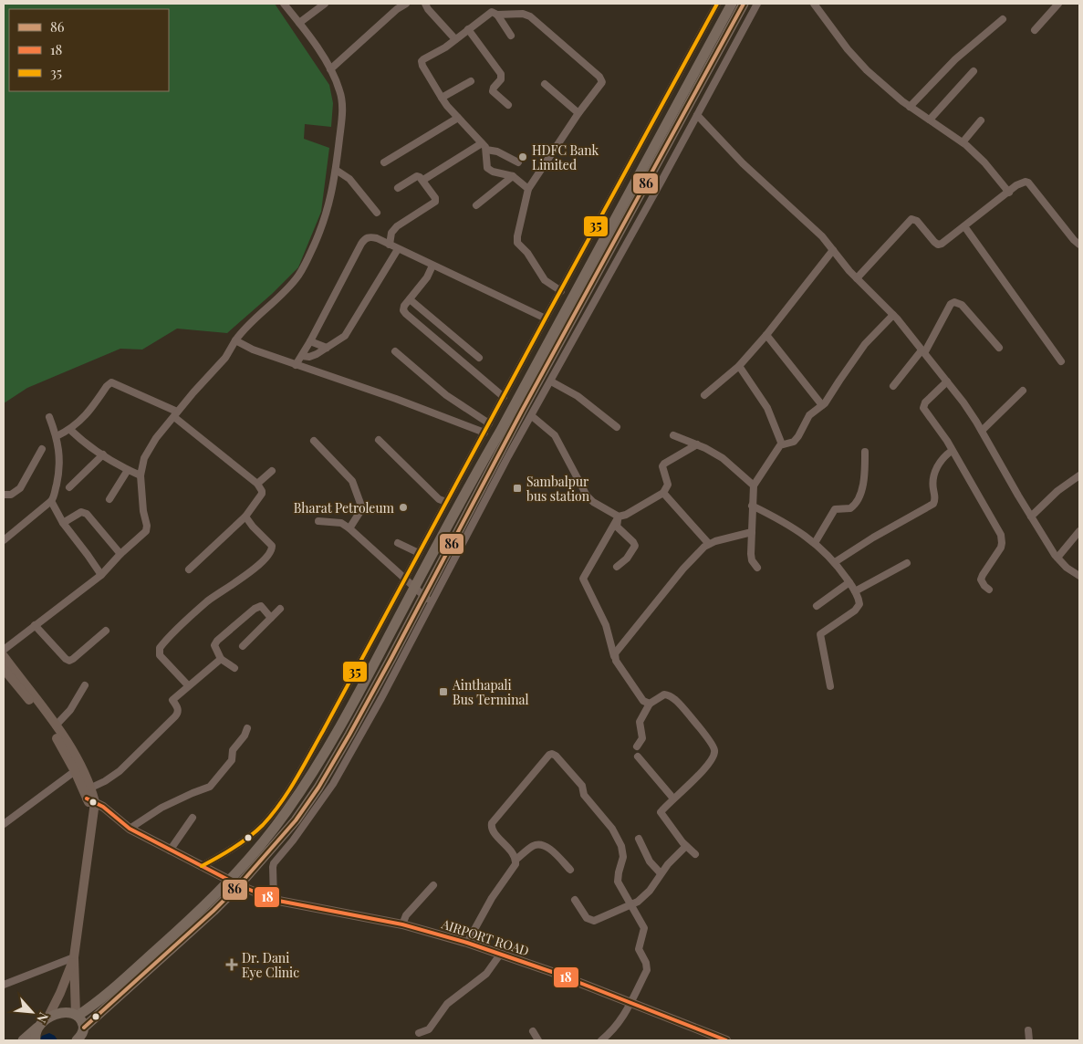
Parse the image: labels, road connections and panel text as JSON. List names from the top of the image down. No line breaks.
{"streets":{"main road":["AIRPORT ROAD"]},"places":{"other":["HDFC Bank Limited","Bharat Petroleum"],"transit":["Sambalpur bus station","Ainthapali Bus Terminal"],"health":["Dr. Dani Eye Clinic"]},"lines":["transit line 86","transit line 35","transit line 18"],"legend":["86","18","35"],"north":"bottom right"}
